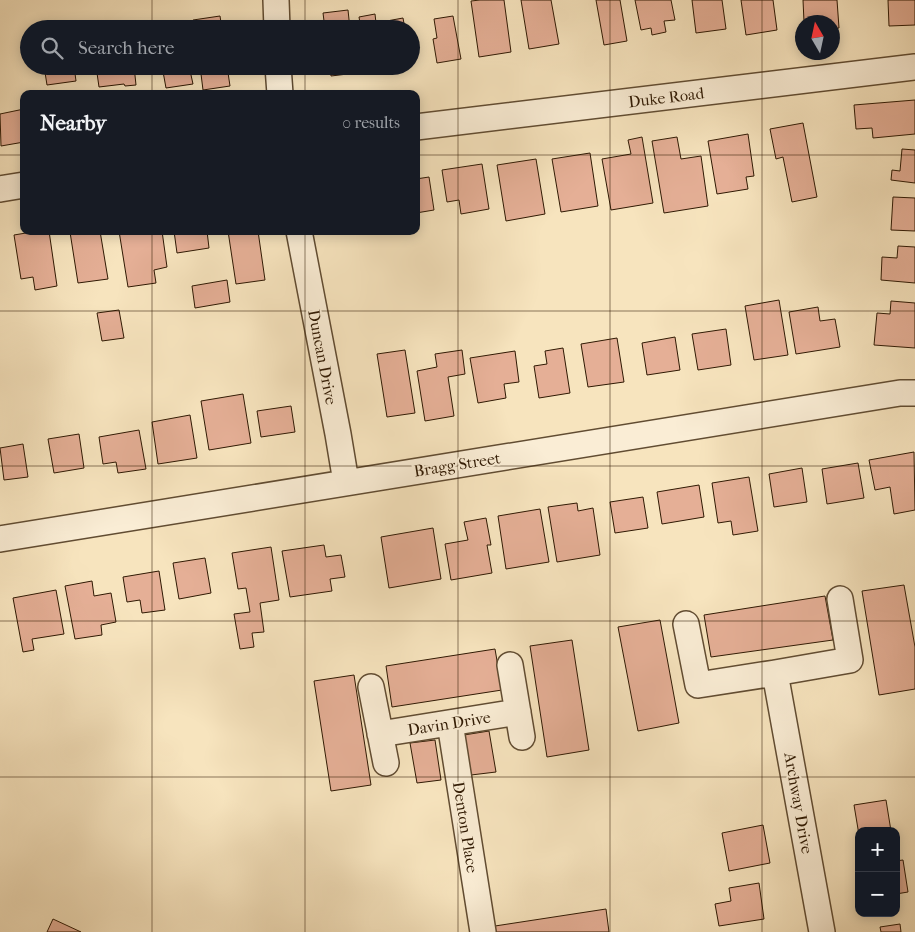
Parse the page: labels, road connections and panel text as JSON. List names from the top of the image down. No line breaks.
{"streets":{"street":["Duke Road","Duncan Drive","Bragg Street","Davin Drive","Archway Drive","Denton Place"]},"crossings":[["Duncan Drive","Bragg Street"],["Davin Drive","Denton Place"]],"north":"top","page":{"search":"Search here","heading":["Nearby","0 results"],"map_buttons":["+","−"]}}
